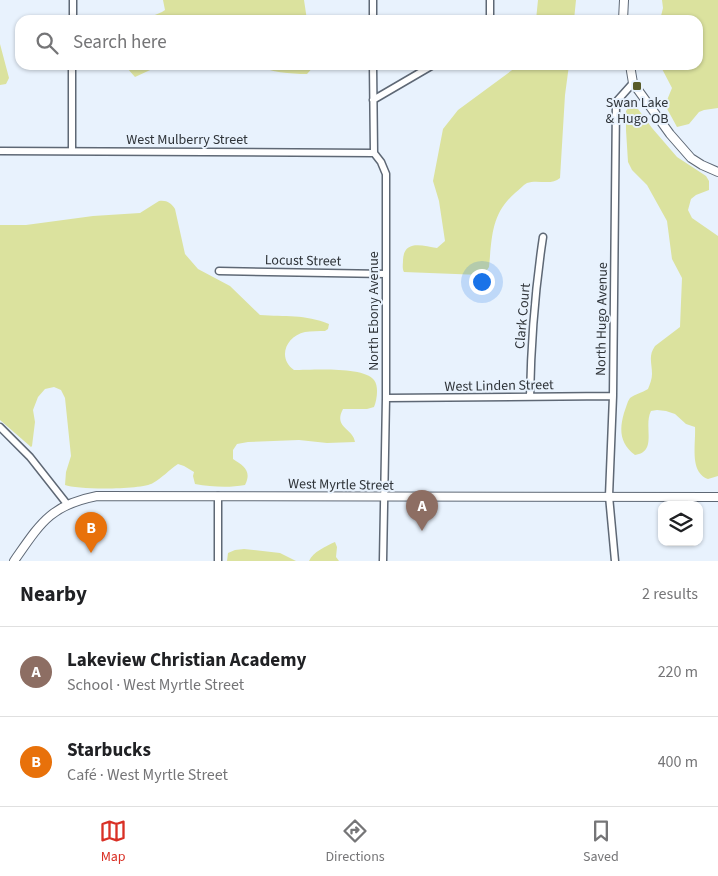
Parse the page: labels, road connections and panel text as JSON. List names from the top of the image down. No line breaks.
{"streets":{"street":["West Mulberry Street","Locust Street","North Ebony Avenue","Clark Court","North Hugo Avenue","West Linden Street","West Myrtle Street"]},"crossings":[["West Mulberry Street","North Ebony Avenue"],["Locust Street","North Ebony Avenue"],["North Ebony Avenue","West Linden Street"],["North Ebony Avenue","West Myrtle Street"],["Clark Court","West Linden Street"],["North Hugo Avenue","West Linden Street"],["North Hugo Avenue","West Myrtle Street"]],"places":{"transit":["Swan Lake & Hugo OB"]},"page":{"search":"Search here","pins":["A","B"],"heading":["Nearby","2 results"],"list":[{"mark":"A","name":"Lakeview Christian Academy","note":"School · West Myrtle Street","value":"220 m"},{"mark":"B","name":"Starbucks","note":"Café · West Myrtle Street","value":"400 m"}],"nav":["Map","Directions","Saved"]}}
